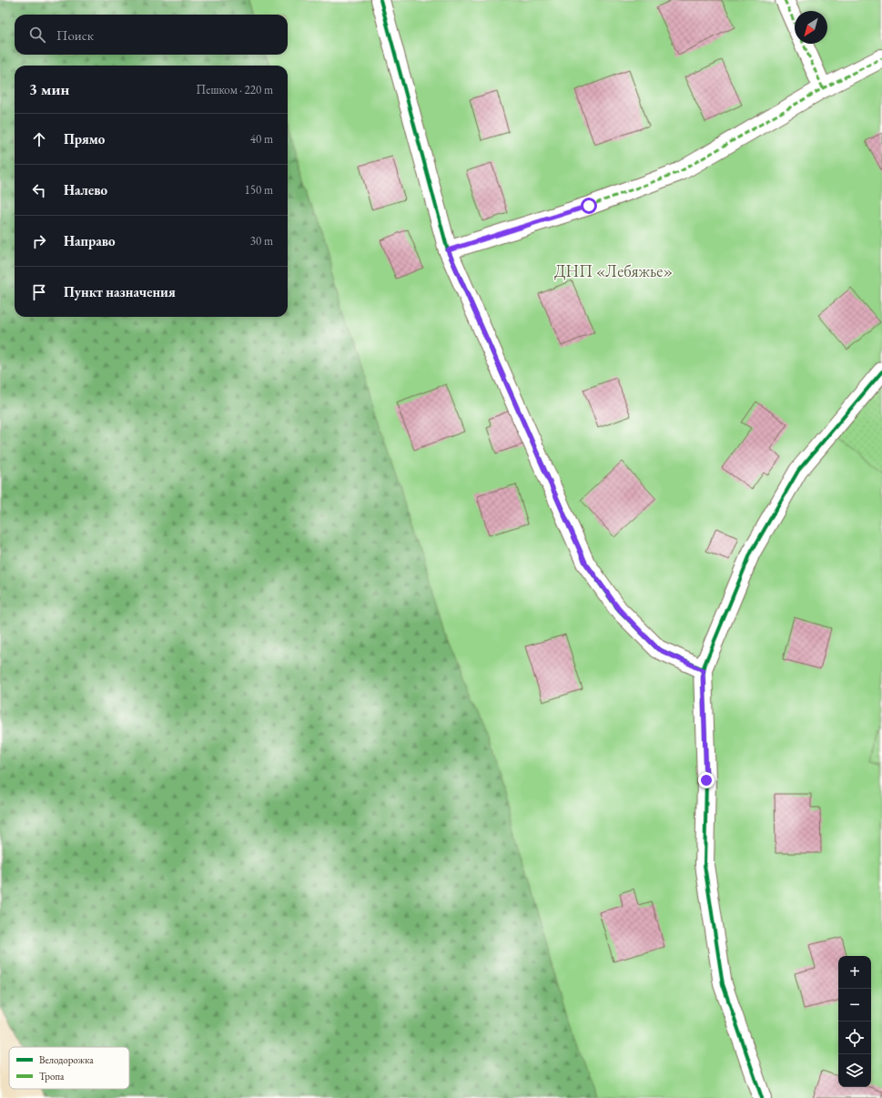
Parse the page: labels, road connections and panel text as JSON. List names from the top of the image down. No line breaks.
{"parks":["ДНП «Лебяжье»"],"legend":["Велодорожка","Тропа"],"north":"bottom left","page":{"search":"Поиск","heading":["3 мин","Пешком · 220 m"],"list":[["Прямо","40 m"],["Налево","150 m"],["Направо","30 m"],"Пункт назначения"],"map_buttons":["+","−"]}}
